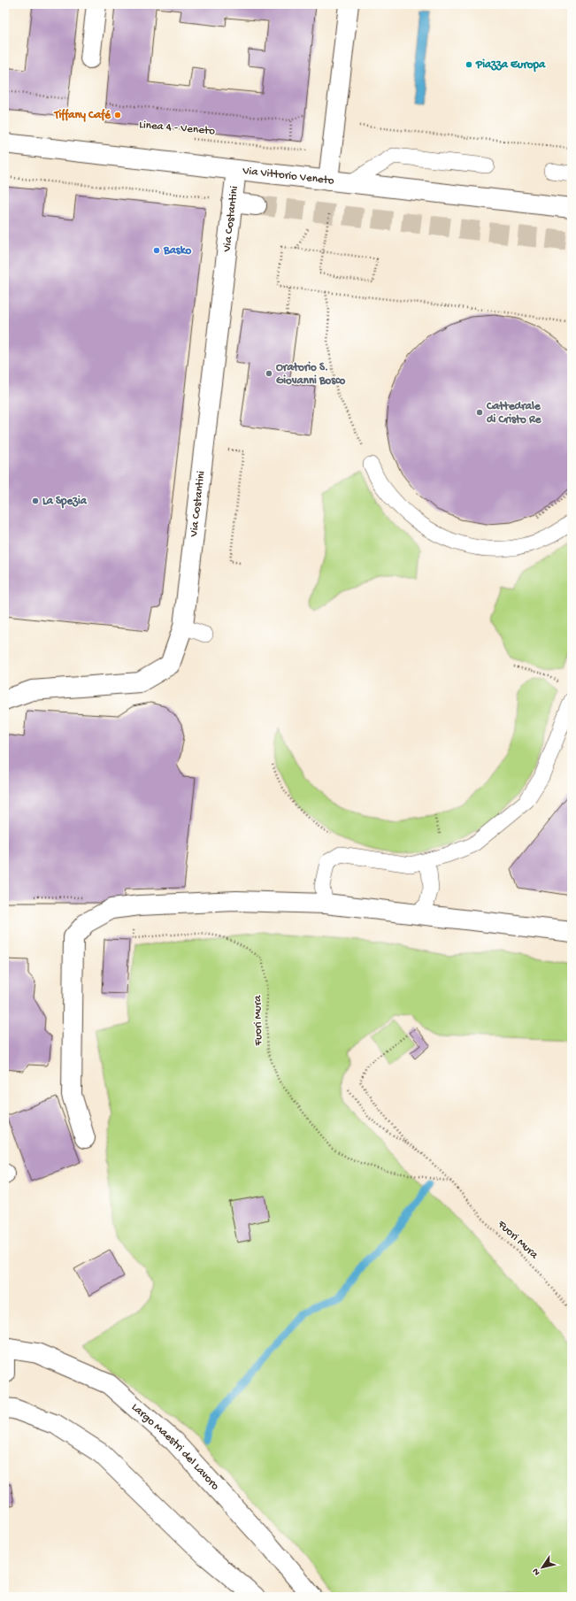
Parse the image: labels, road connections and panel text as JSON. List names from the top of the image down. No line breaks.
{"streets":{"street":["Via Vittorio Veneto","Via Costantini","Largo Maestri del Lavoro"],"path":["Linea 4 - Veneto","Fuori Mura"]},"crossings":[["Via Vittorio Veneto","Via Costantini"]],"places":["Piazza Europa","Tiffany Café","Basko","Oratorio S. Giovanni Bosco","Cattedrale di Cristo Re","La Spezia"],"north":"bottom left"}
